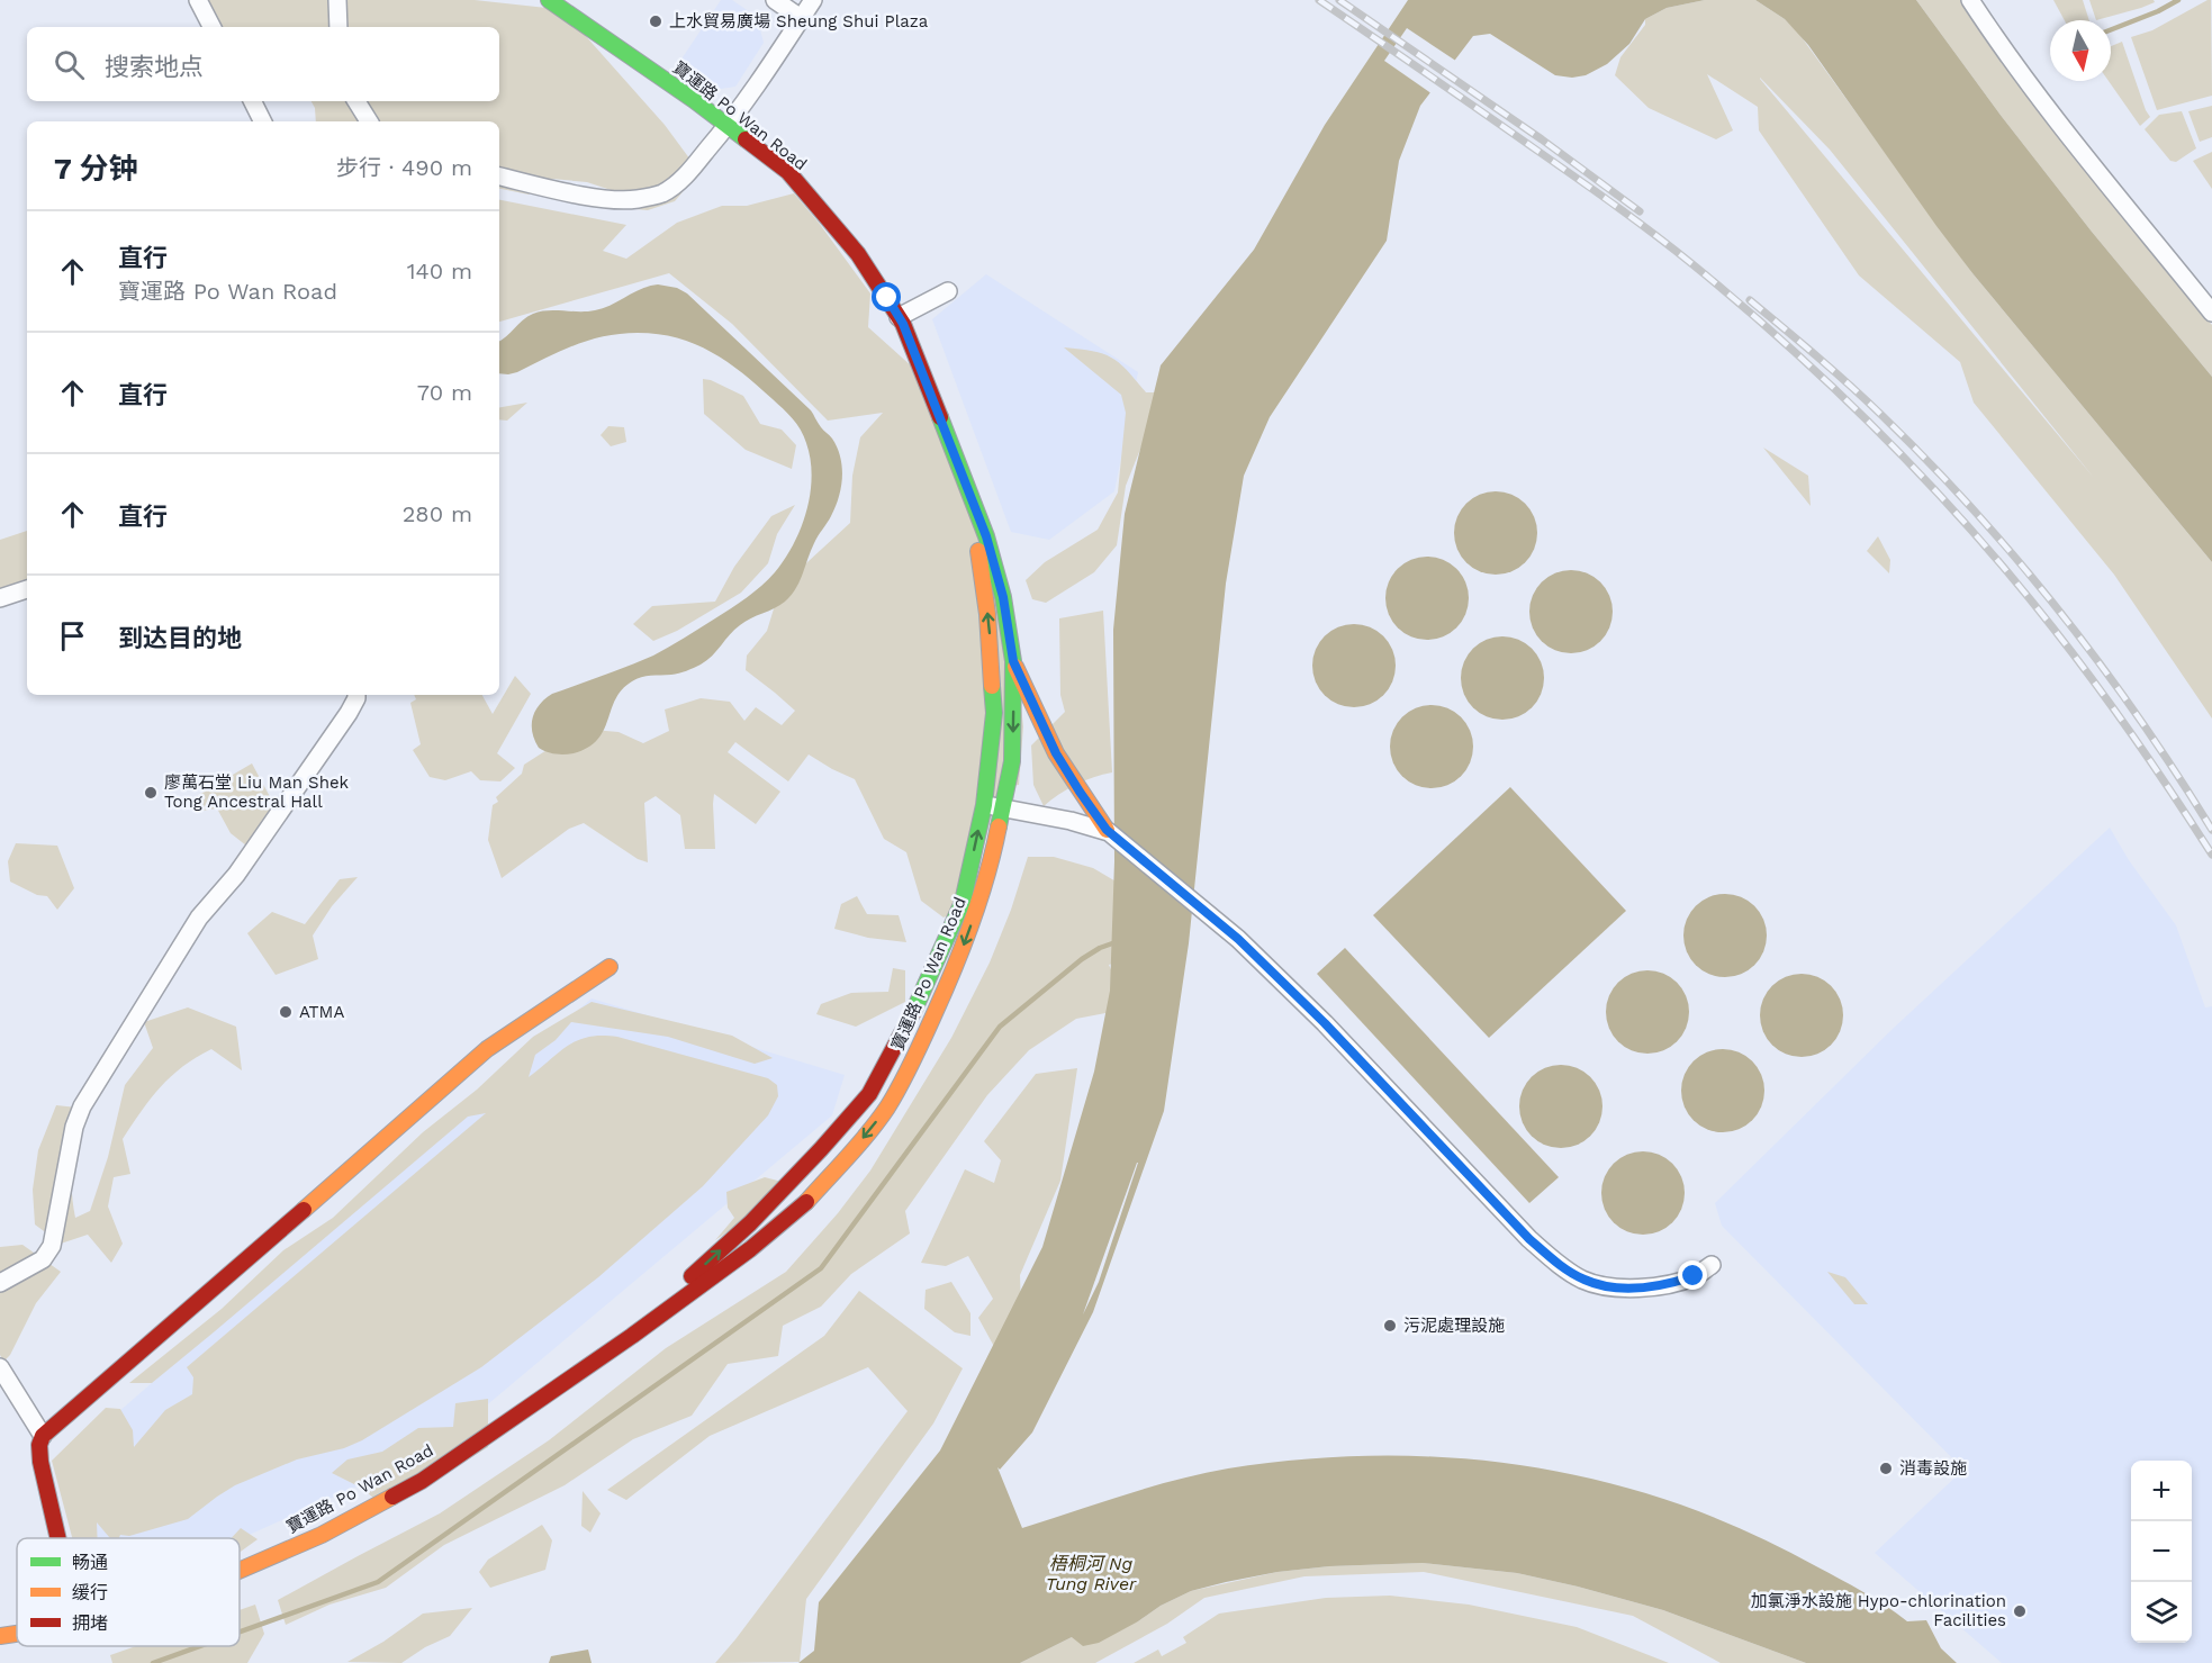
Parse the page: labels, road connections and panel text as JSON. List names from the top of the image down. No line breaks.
{"streets":{"street":["寶運路 Po Wan Road"]},"water":["梧桐河 Ng Tung River"],"places":["上水貿易廣場 Sheung Shui Plaza","廖萬石堂 Liu Man Shek Tong Ancestral Hall","ATMA","污泥處理設施","消毒設施","加氯淨水設施 Hypo-chlorination Facilities"],"legend":["畅通","缓行","拥堵"],"north":"bottom","page":{"search":"搜索地点","heading":["7 分钟","步行 · 490 m"],"list":[["直行","寶運路 Po Wan Road","140 m"],["直行","70 m"],["直行","280 m"],"到达目的地"],"map_buttons":["+","−"]}}
